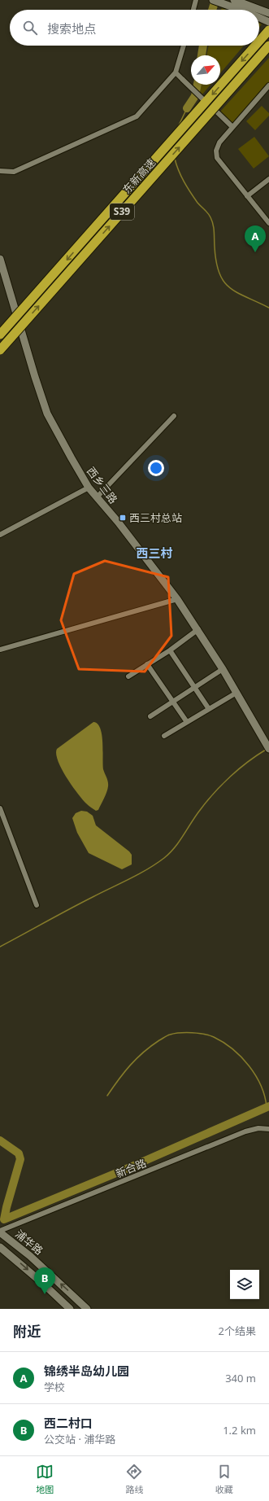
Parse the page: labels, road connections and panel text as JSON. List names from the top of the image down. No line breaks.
{"streets":{"highway":["东新高速","S39"],"street":["西乡三路","新合路","浦华路"]},"crossings":[["新合路","浦华路"]],"districts":["西三村"],"places":{"transit":["西三村总站"]},"north":"top right","page":{"search":"搜索地点","pins":["A","B"],"heading":["附近","2个结果"],"list":[{"mark":"A","name":"锦绣半岛幼儿园","note":"学校","value":"340 m"},{"mark":"B","name":"西二村口","note":"公交站 · 浦华路","value":"1.2 km"}],"nav":["地图","路线","收藏"]}}
